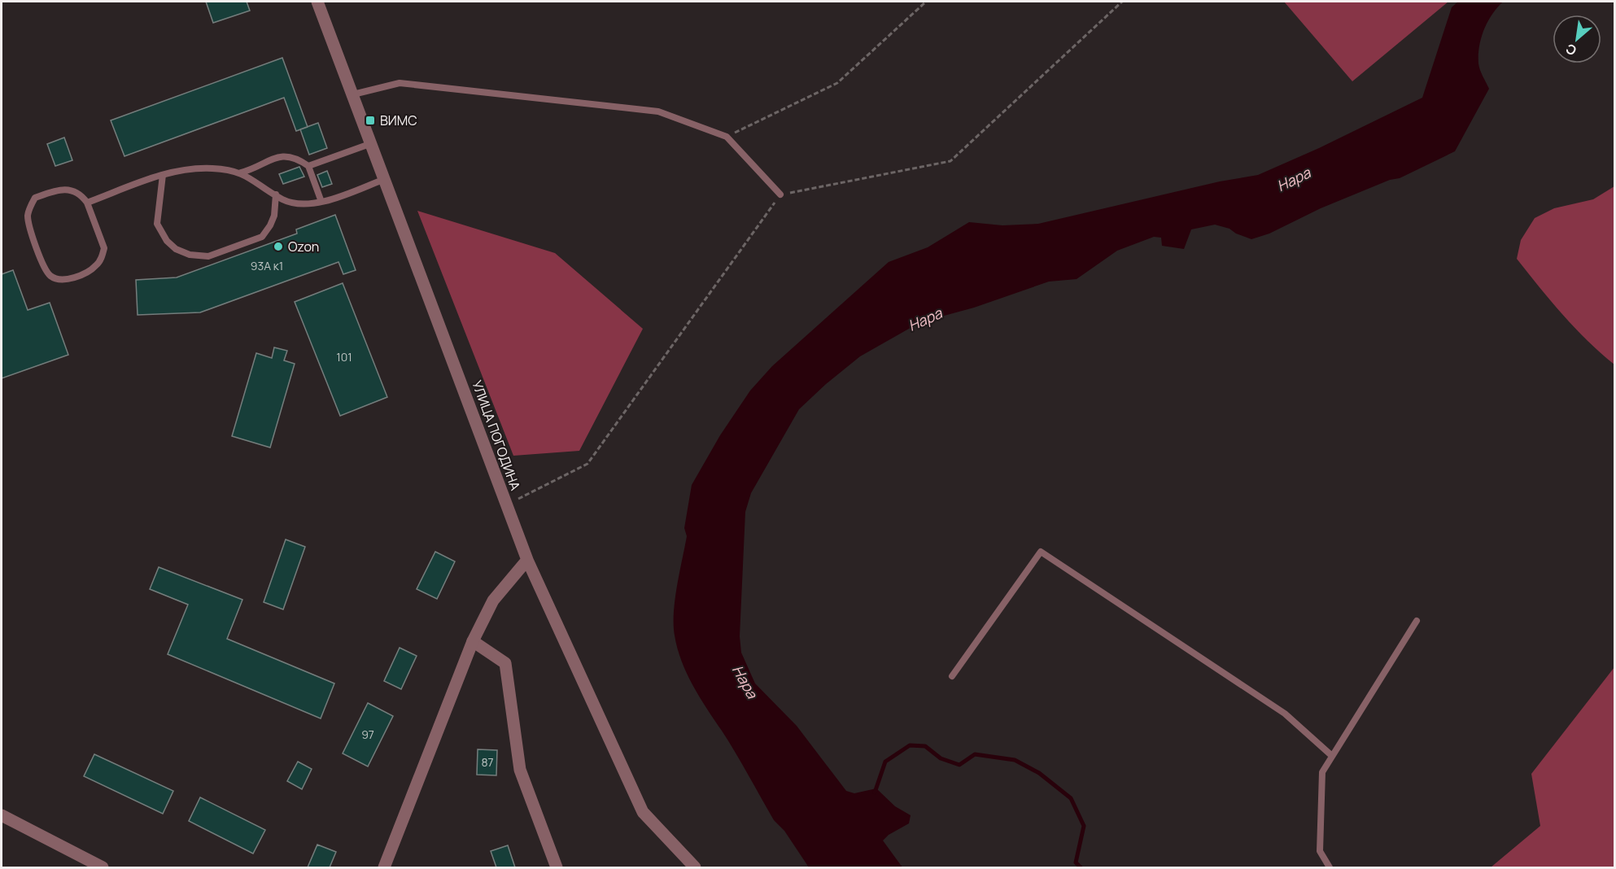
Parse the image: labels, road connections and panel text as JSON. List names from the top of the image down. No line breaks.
{"streets":{"street":["УЛИЦА ПОГОДИНА"]},"water":["Нара"],"places":{"transit":["ВИМС"],"other":["Ozon"]},"house_numbers":["93А к1","101","97","87"],"north":"bottom left"}
